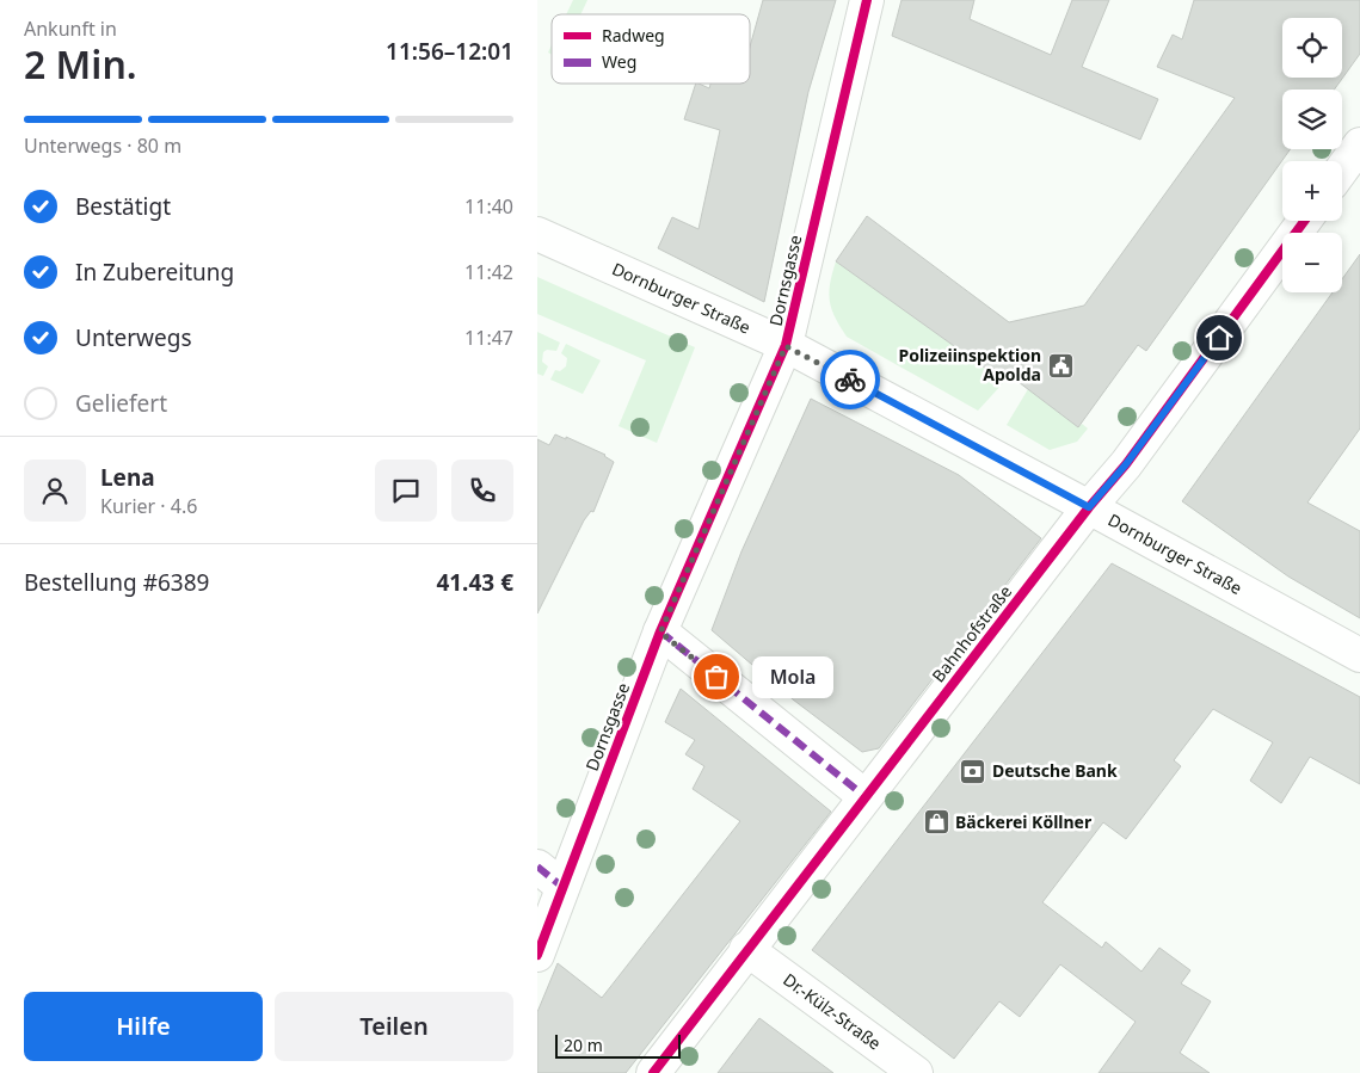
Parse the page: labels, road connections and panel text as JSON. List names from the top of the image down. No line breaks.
{"streets":{"street":["Dornsgasse","Dornburger Straße","Bahnhofstraße","Dr.-Külz-Straße"]},"crossings":[["Dornsgasse","Dornburger Straße"],["Dornburger Straße","Bahnhofstraße"],["Bahnhofstraße","Dr.-Külz-Straße"]],"places":{"public building":["Polizeiinspektion Apolda"],"other":["Mola"],"bank":["Deutsche Bank"],"shop":["Bäckerei Köllner"]},"legend":["Radweg","Weg"],"scale_bar":"20 m","page":{"heading":["2 Min.","Ankunft in","11:56–12:01"],"panel":["Lena","Kurier · 4.6","Bestellung #6389","41.43 €"],"map_buttons":["+","−"],"bar":"Unterwegs · 80 m","list":[["Bestätigt","11:40"],["In Zubereitung","11:42"],["Unterwegs","11:47"],"Geliefert"],"bubble":"Mola","buttons":["Hilfe","Teilen"],"scale":"20 m"}}
